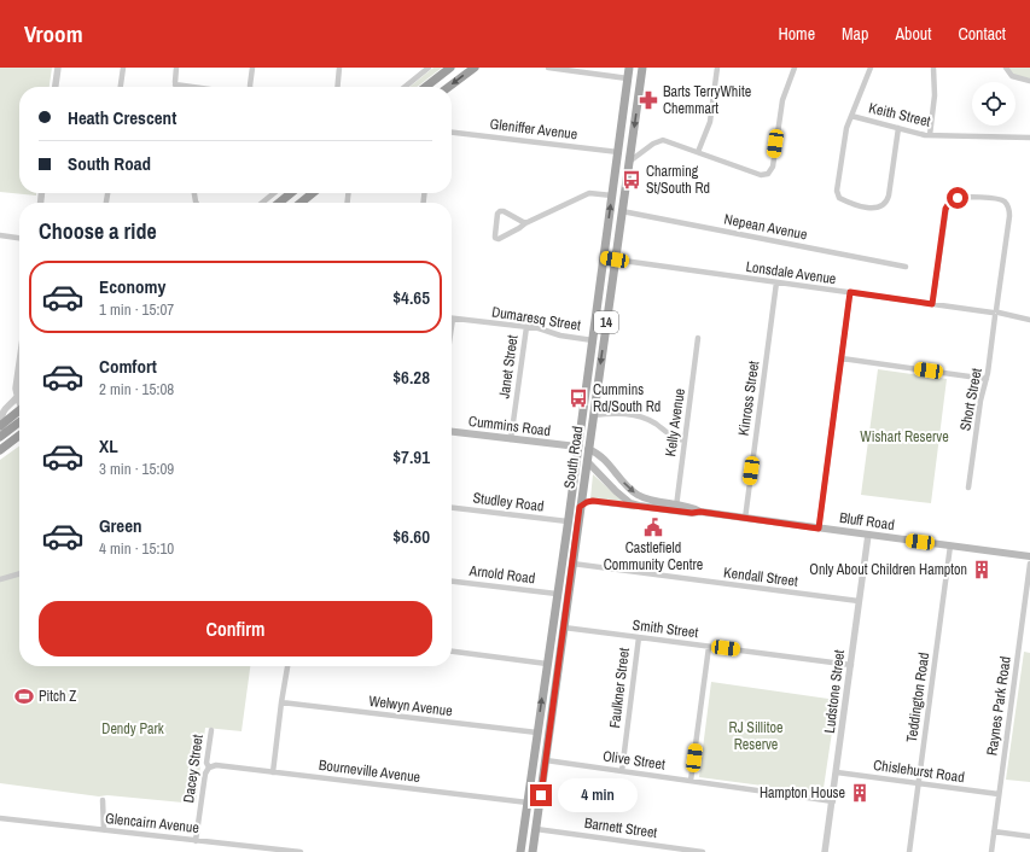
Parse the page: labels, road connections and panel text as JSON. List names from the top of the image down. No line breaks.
{"streets":{"main road":["14","Cummins Road","South Road","Bluff Road"],"street":["Keith Street","Gleniffer Avenue","Nepean Avenue","Lonsdale Avenue","Dumaresq Street","Janet Street","Kinross Street","Short Street","Kelly Avenue","Studley Road","Arnold Road","Kendall Street","Smith Street","Faulkner Street","Ludstone Street","Teddington Road","Welwyn Avenue","Raynes Park Road","Olive Street","Dacey Street","Bourneville Avenue","Chislehurst Road","Glencairn Avenue","Barnett Street"]},"crossings":[["Gleniffer Avenue","South Road"],["Nepean Avenue","South Road"],["Lonsdale Avenue","Kinross Street"],["Lonsdale Avenue","Short Street"],["Lonsdale Avenue","South Road"],["Dumaresq Street","Janet Street"],["Dumaresq Street","South Road"],["Janet Street","Cummins Road"],["Kinross Street","Bluff Road"],["Kelly Avenue","Bluff Road"],["Cummins Road","South Road"],["South Road","Studley Road"],["South Road","Bluff Road"],["South Road","Arnold Road"],["South Road","Kendall Street"],["South Road","Smith Street"],["South Road","Welwyn Avenue"],["South Road","Olive Street"],["South Road","Bourneville Avenue"],["South Road","Barnett Street"],["Bluff Road","Ludstone Street"],["Bluff Road","Teddington Road"],["Kendall Street","Ludstone Street"],["Smith Street","Faulkner Street"],["Smith Street","Ludstone Street"],["Faulkner Street","Olive Street"],["Ludstone Street","Olive Street"],["Ludstone Street","Chislehurst Road"],["Teddington Road","Chislehurst Road"],["Raynes Park Road","Chislehurst Road"],["Dacey Street","Bourneville Avenue"],["Dacey Street","Glencairn Avenue"]],"parks":["Wishart Reserve","RJ Sillitoe Reserve","Dendy Park"],"places":{"pharmacy":["Barts TerryWhite Chemmart"],"bus stop":["Charming St/South Rd","Cummins Rd/South Rd"],"public building":["Castlefield Community Centre"],"building":["Only About Children Hampton","Hampton House"],"sports":["Pitch Z"]},"page":{"header":"Vroom","nav":["Home","Map","About","Contact"],"banner":["Heath Crescent","South Road"],"heading":"Choose a ride","list":[{"name":"Economy","note":"1 min · 15:07","value":"$4.65"},{"name":"Comfort","note":"2 min · 15:08","value":"$6.28"},{"name":"XL","note":"3 min · 15:09","value":"$7.91"},{"name":"Green","note":"4 min · 15:10","value":"$6.60"}],"buttons":"Confirm","bubble":"4 min"}}
